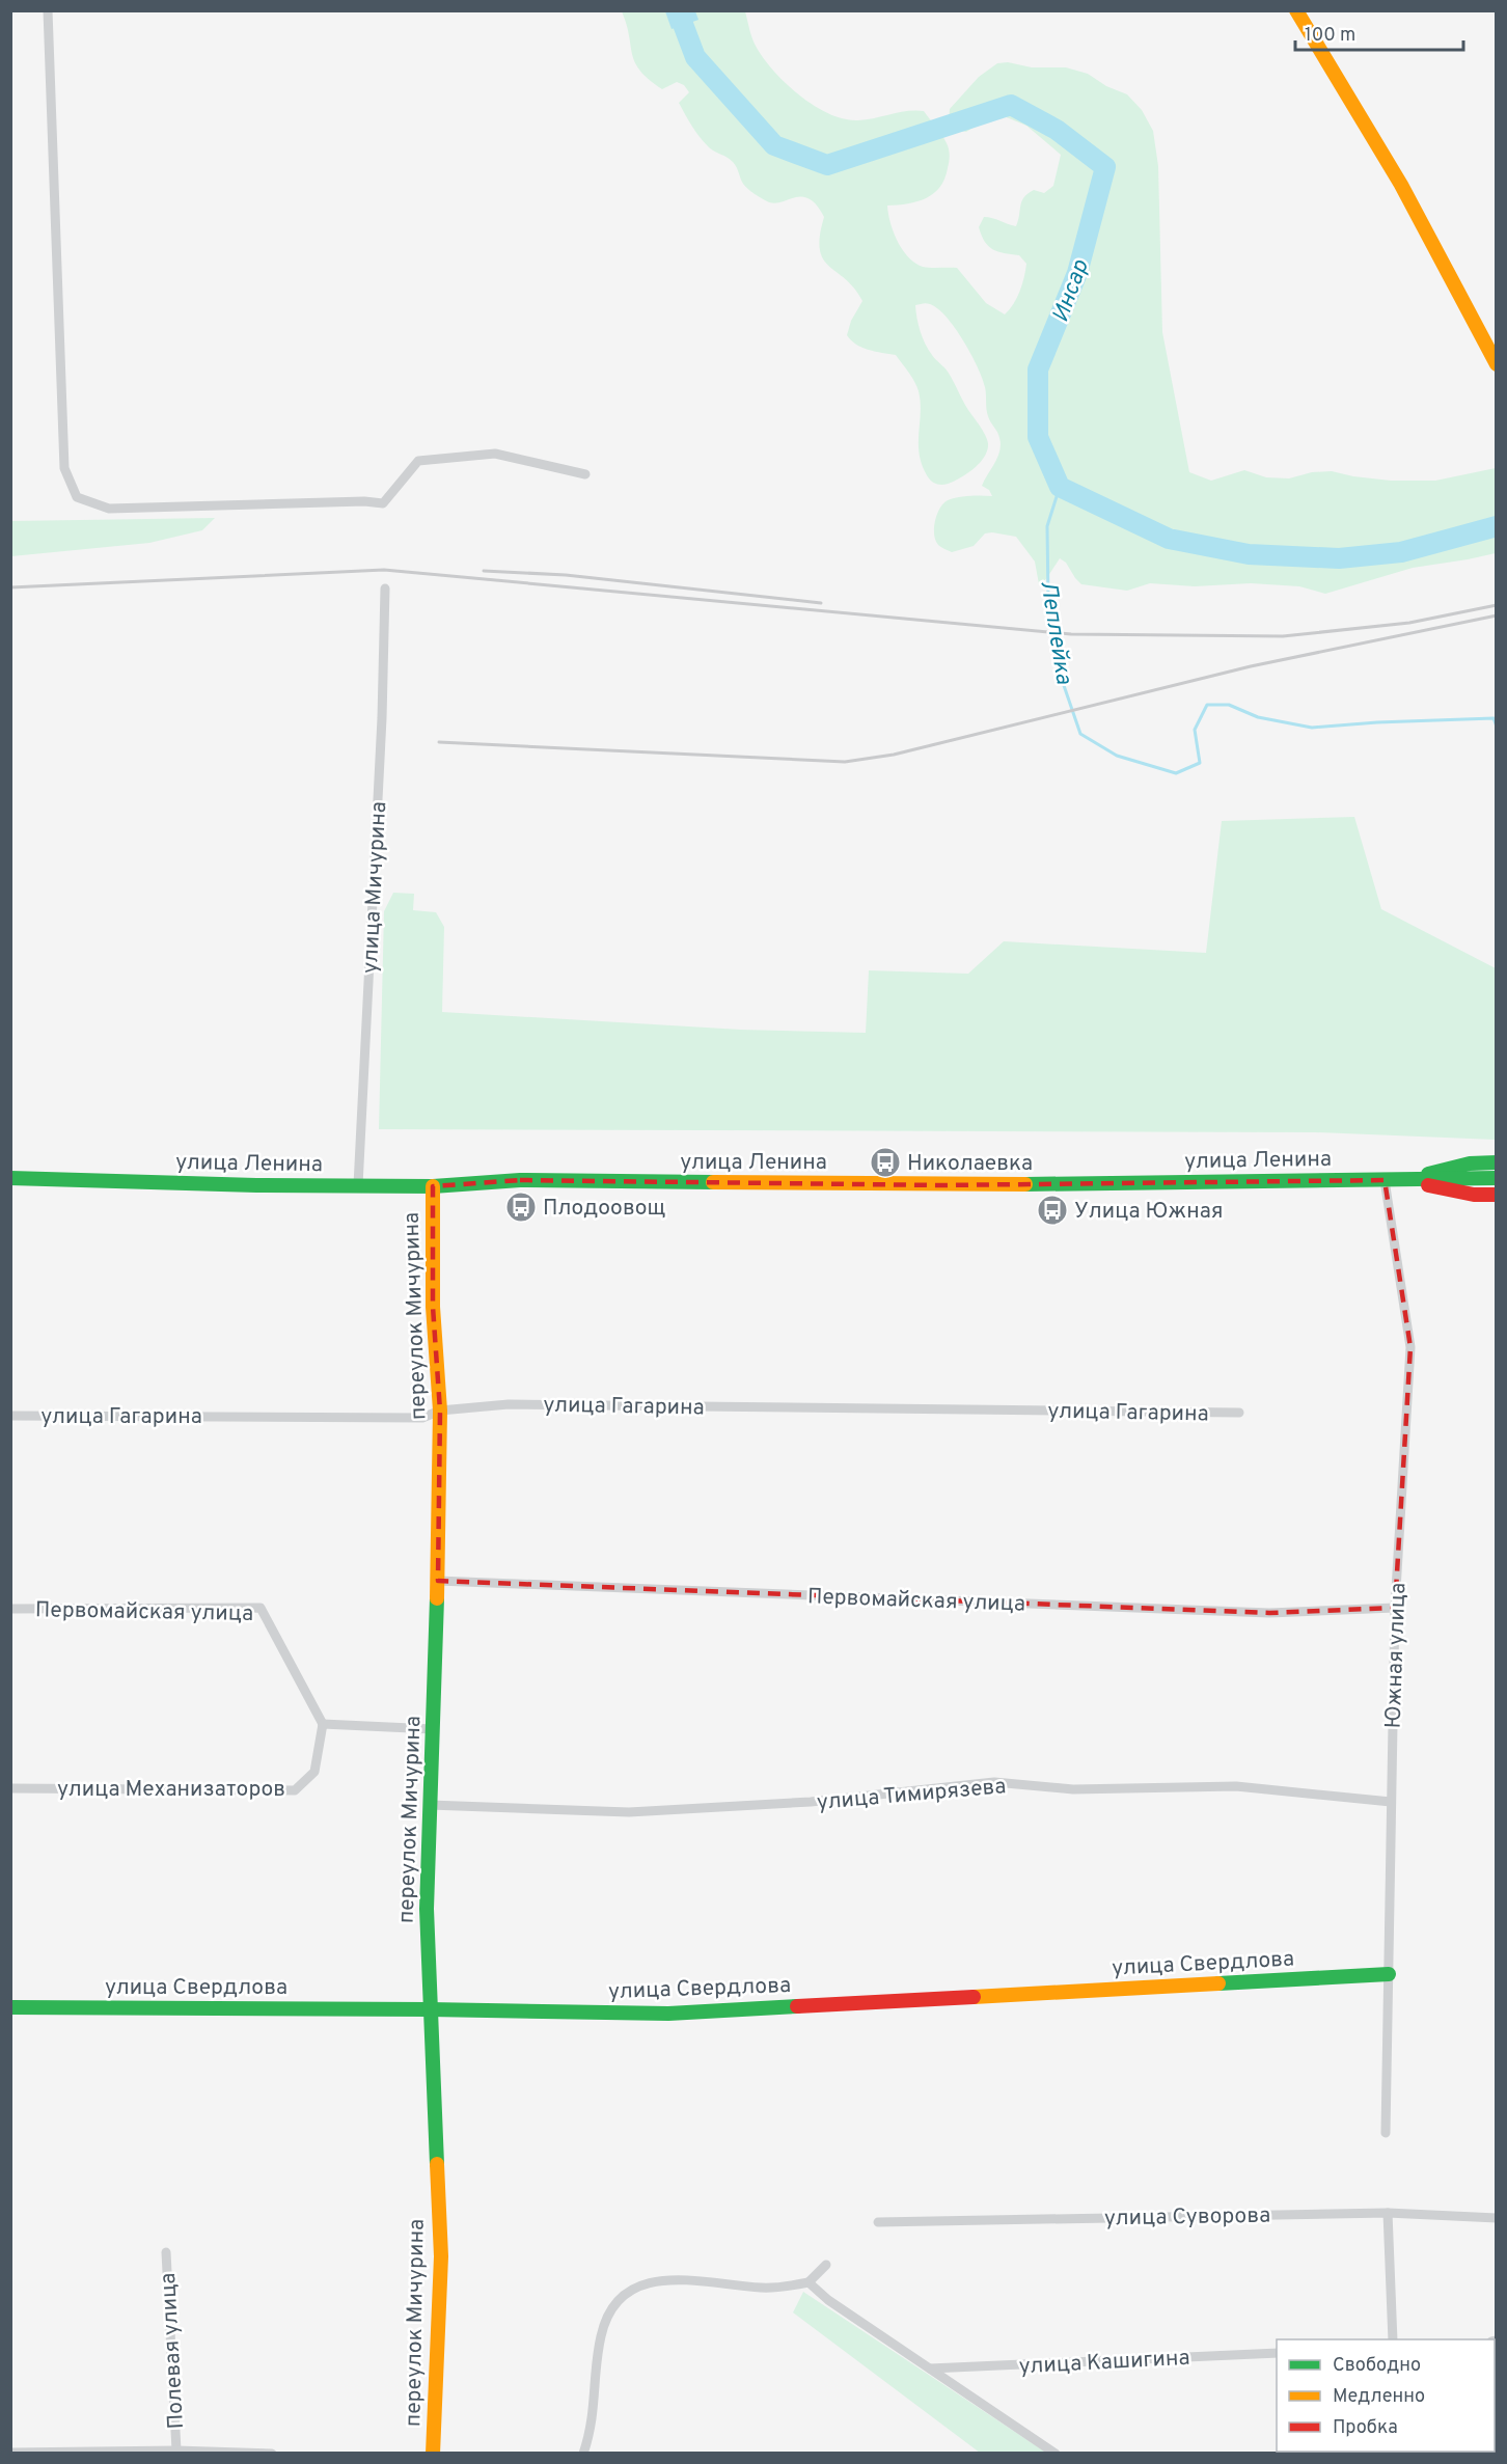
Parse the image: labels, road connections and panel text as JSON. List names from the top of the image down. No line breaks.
{"streets":{"street":["улица Мичурина","улица Ленина","переулок Мичурина","улица Гагарина","Первомайская улица","Южная улица","улица Механизаторов","улица Тимирязева","улица Свердлова","улица Суворова","Полевая улица","улица Кашигина"]},"crossings":[["улица Мичурина","улица Ленина"],["улица Ленина","переулок Мичурина"],["улица Ленина","Южная улица"],["переулок Мичурина","улица Гагарина"],["переулок Мичурина","Первомайская улица"],["переулок Мичурина","улица Тимирязева"],["переулок Мичурина","улица Свердлова"],["Первомайская улица","Южная улица"],["Первомайская улица","улица Механизаторов"],["Южная улица","улица Тимирязева"],["Южная улица","улица Свердлова"]],"water":["Инсар","Леплейка"],"places":{"bus stop":["Николаевка","Плодоовощ","Улица Южная"]},"legend":["Свободно","Медленно","Пробка"],"scale_bar":"100 m"}
